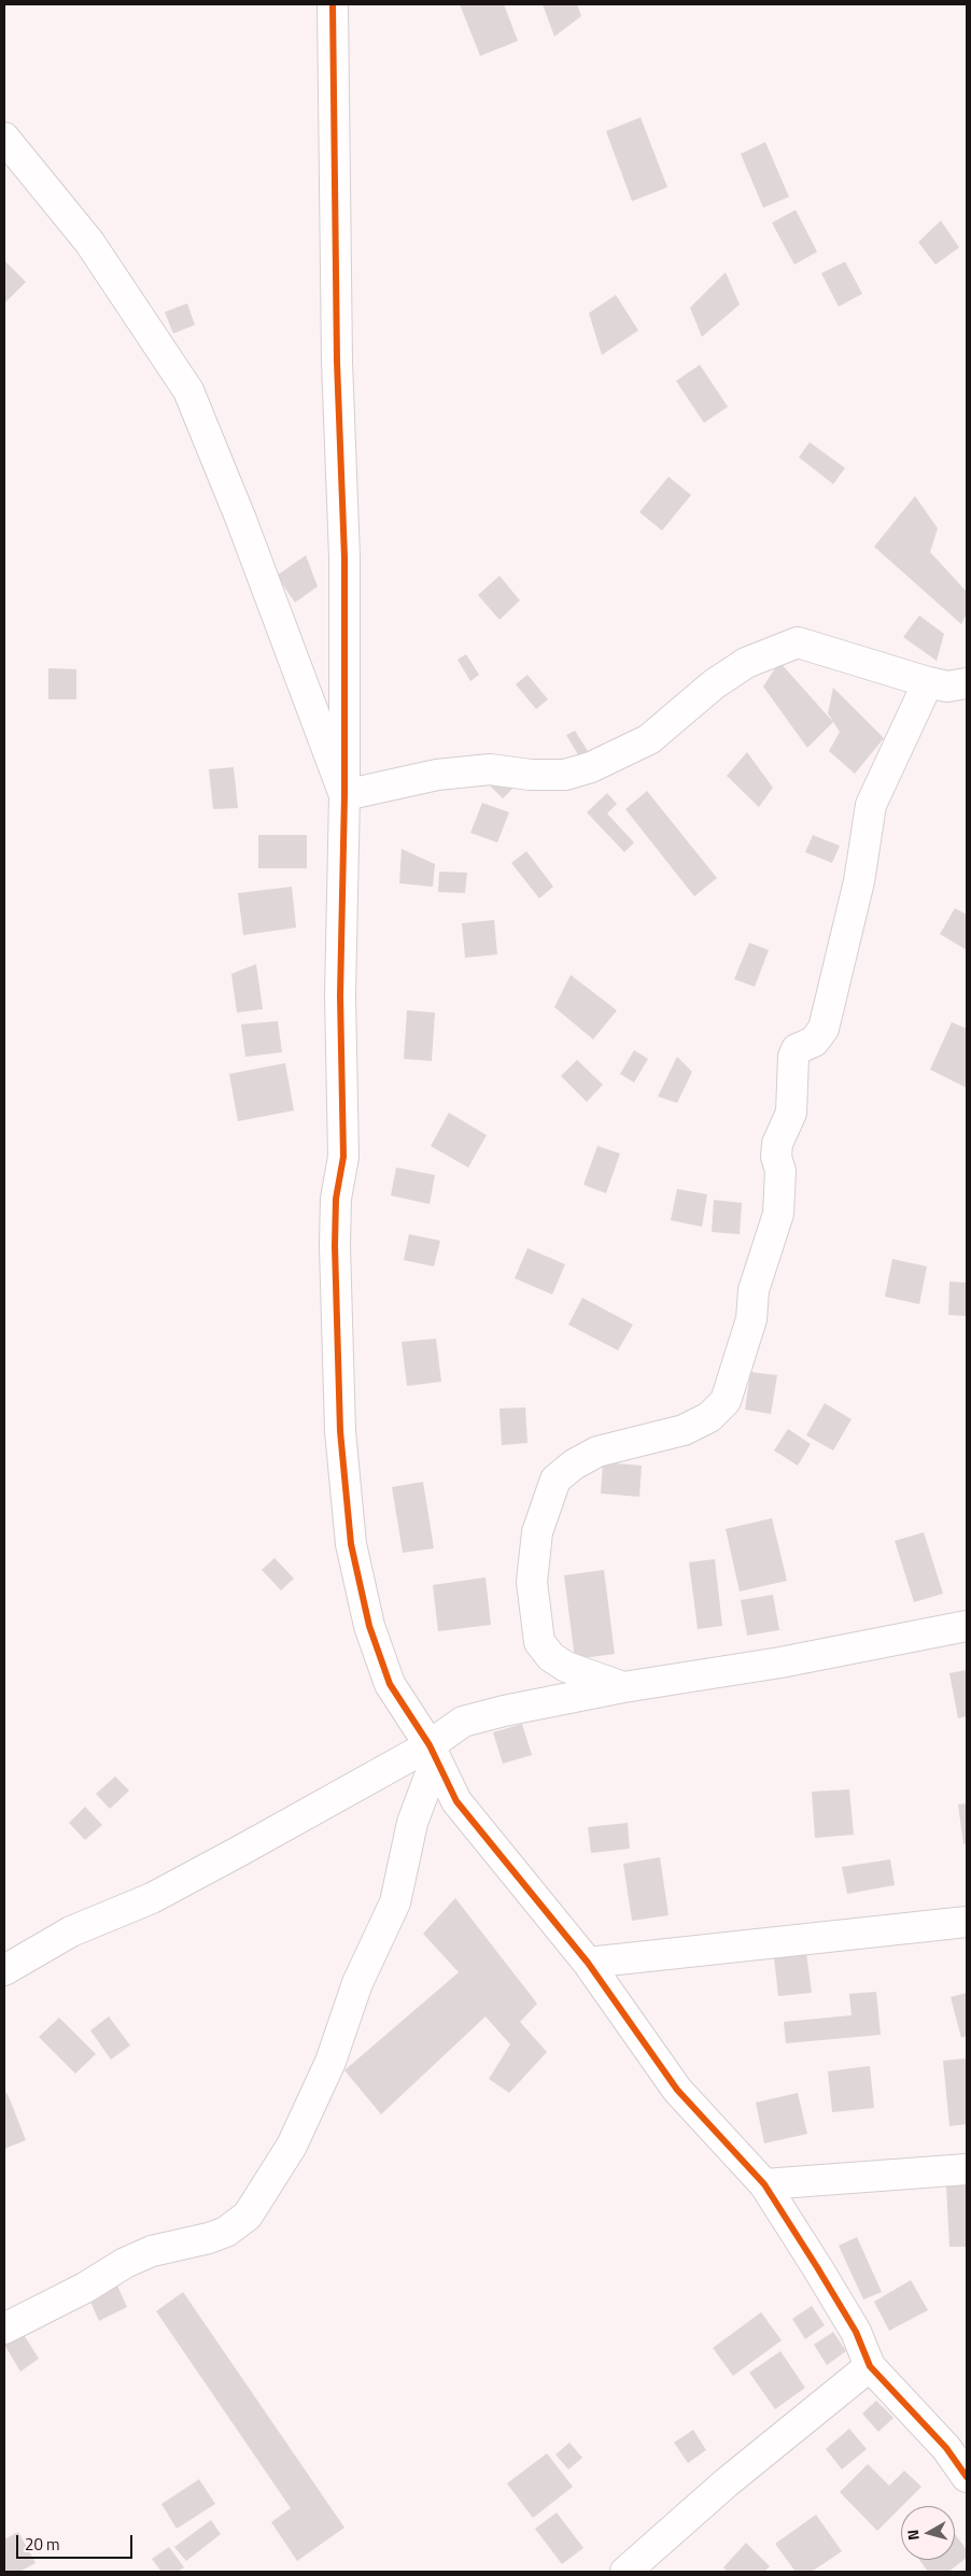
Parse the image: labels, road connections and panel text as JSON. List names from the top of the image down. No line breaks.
{"scale_bar":"20 m","north":"left"}
